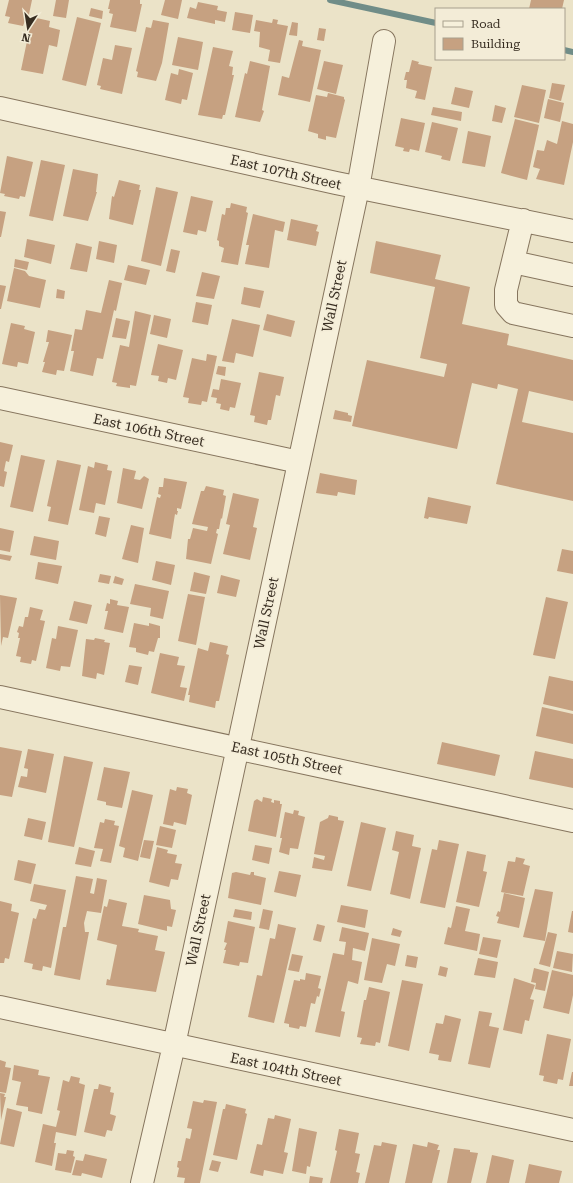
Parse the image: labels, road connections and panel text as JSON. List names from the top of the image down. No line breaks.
{"streets":{"street":["East 107th Street","Wall Street","East 106th Street","East 105th Street","East 104th Street"]},"crossings":[["East 107th Street","Wall Street"],["Wall Street","East 106th Street"],["Wall Street","East 105th Street"],["Wall Street","East 104th Street"]],"legend":["Road","Building"],"north":"bottom"}
